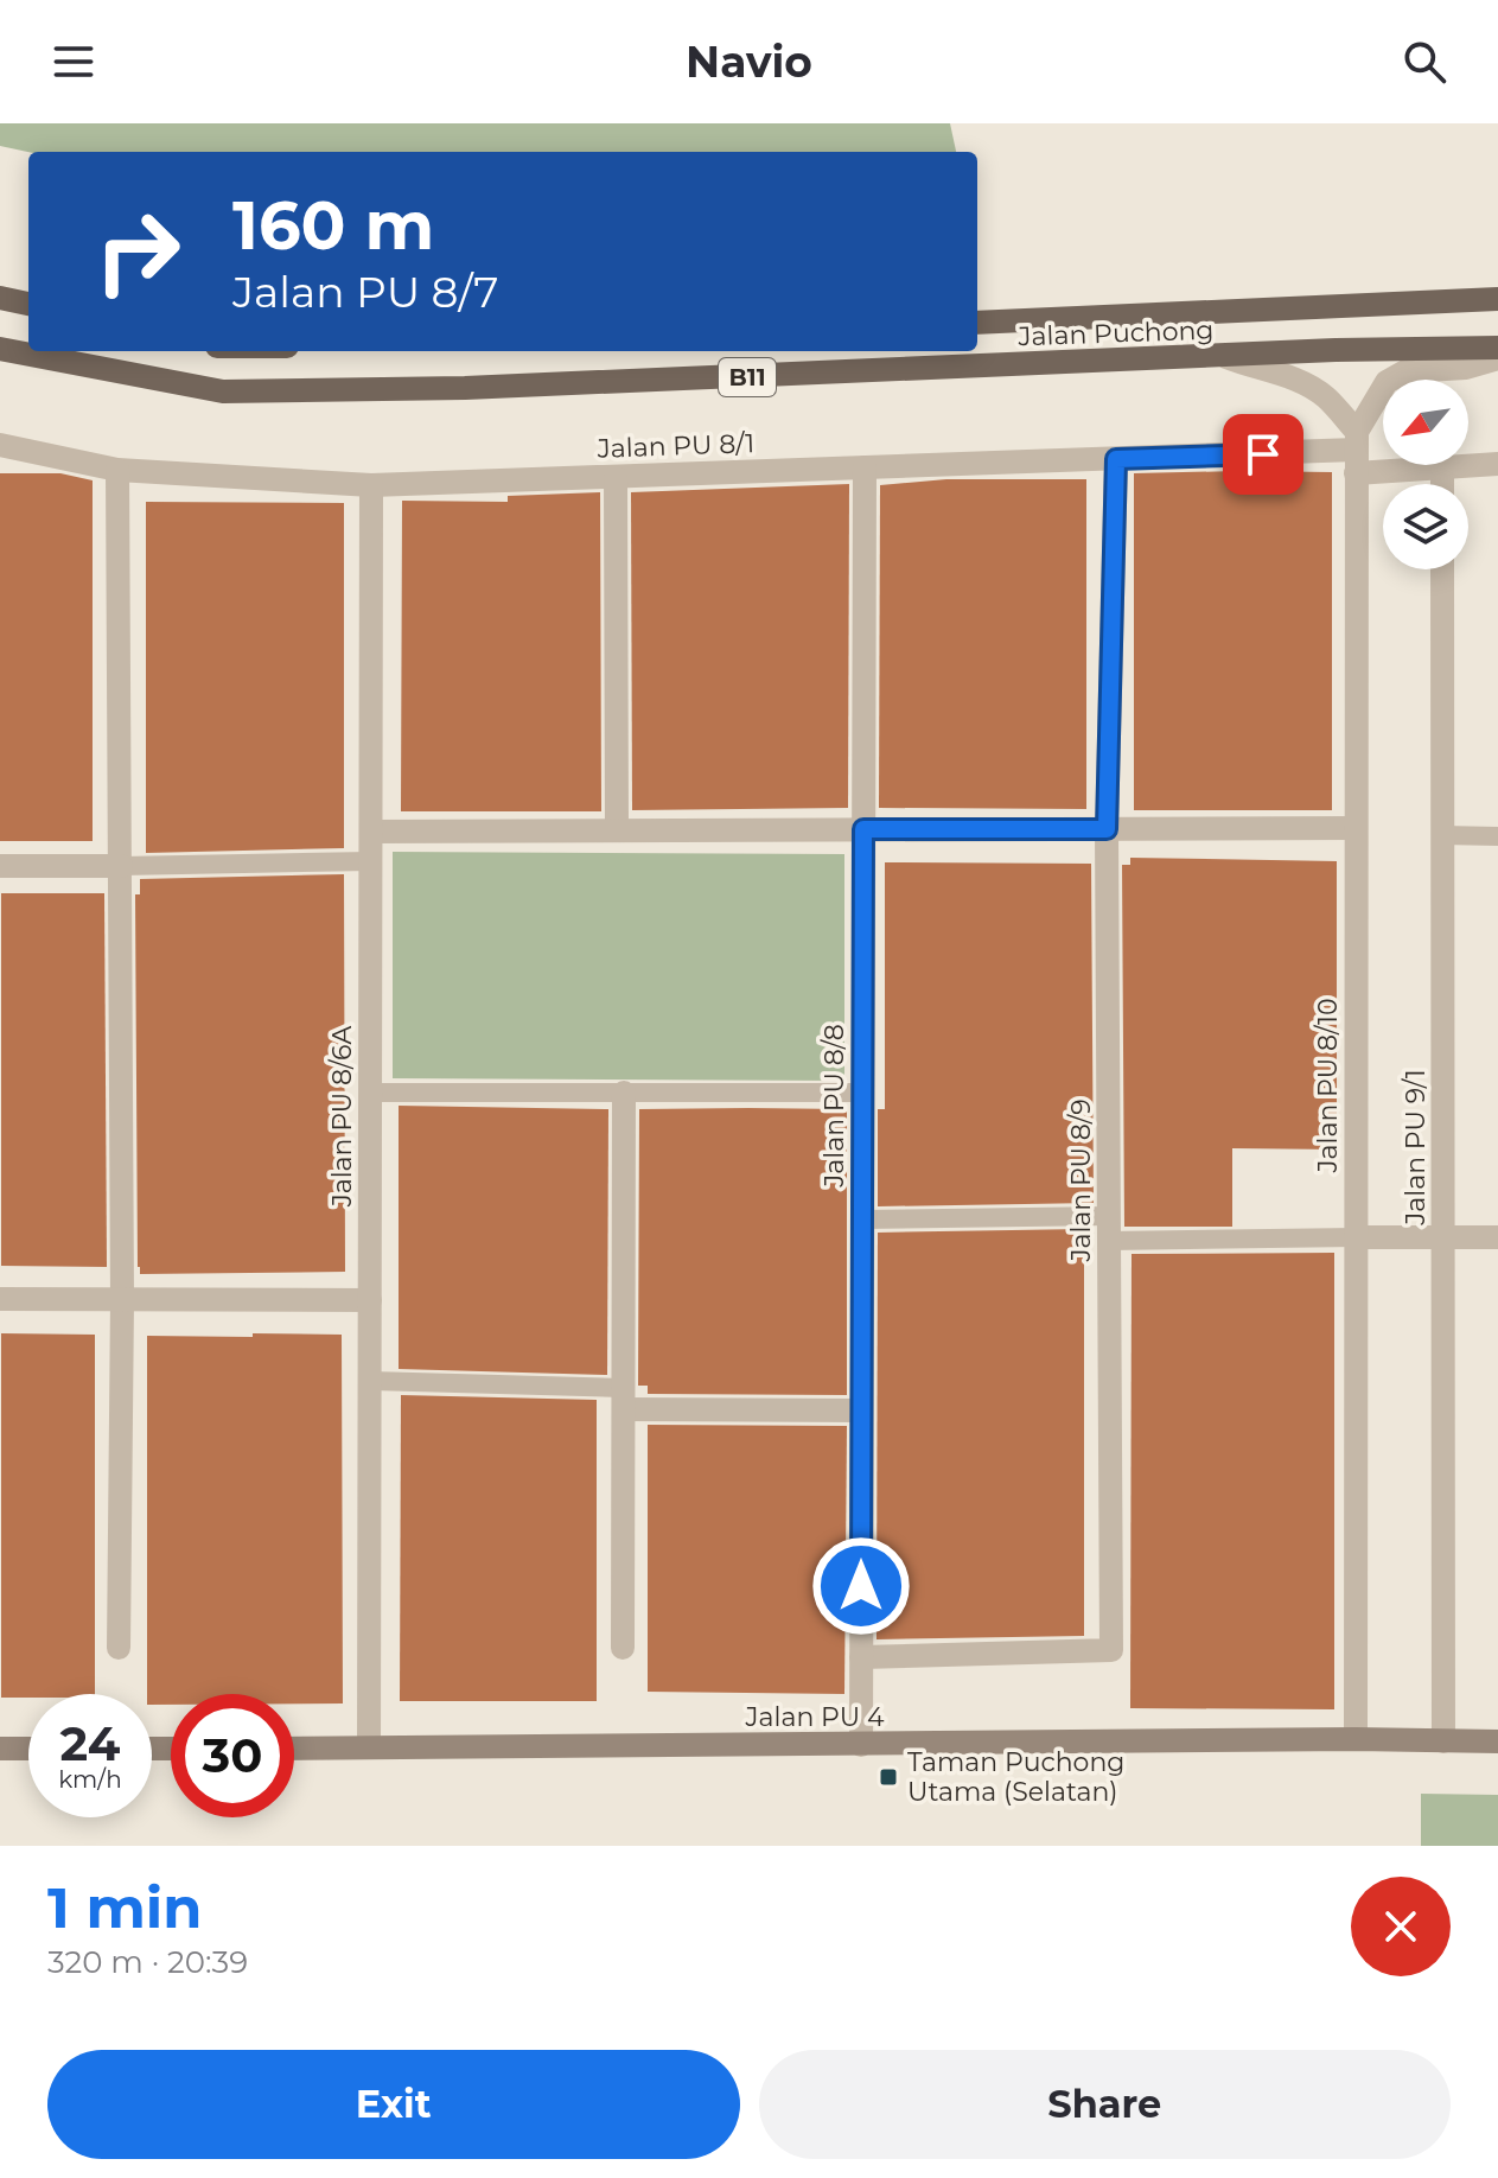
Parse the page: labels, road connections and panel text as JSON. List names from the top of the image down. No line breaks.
{"streets":{"main road":["Jalan Puchong","B11"],"street":["Jalan PU 8/1","Jalan PU 8/10","Jalan PU 8/8","Jalan PU 8/6A","Jalan PU 9/1","Jalan PU 8/9","Jalan PU 4"]},"crossings":[["Jalan PU 8/1","Jalan PU 8/10"],["Jalan PU 8/1","Jalan PU 8/8"],["Jalan PU 8/1","Jalan PU 8/6A"],["Jalan PU 8/1","Jalan PU 8/9"],["Jalan PU 8/10","Jalan PU 4"],["Jalan PU 8/8","Jalan PU 8/9"],["Jalan PU 8/8","Jalan PU 4"],["Jalan PU 8/6A","Jalan PU 4"],["Jalan PU 9/1","Jalan PU 4"]],"places":{"transit":["Taman Puchong Utama (Selatan)"]},"north":"bottom left","page":{"header":"Navio","turn":["160 m","Jalan PU 8/7"],"speed":"24 km/h","limit":"30","heading":["1 min","320 m · 20:39"],"buttons":["Exit","Share"]}}
